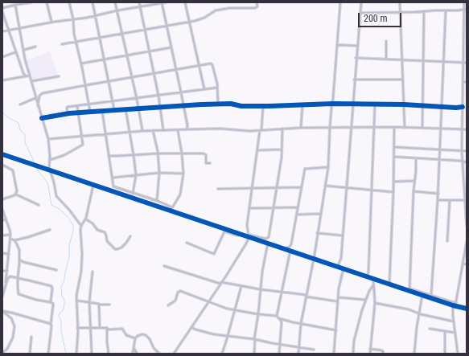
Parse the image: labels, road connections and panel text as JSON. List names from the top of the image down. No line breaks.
{"scale_bar":"200 m"}
